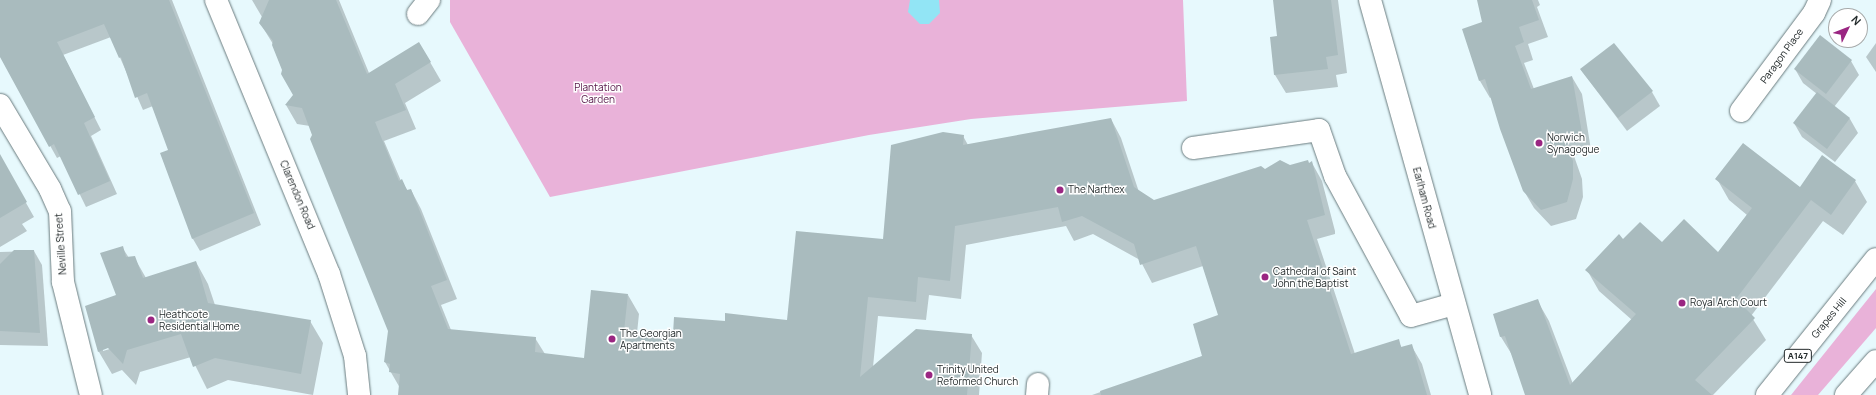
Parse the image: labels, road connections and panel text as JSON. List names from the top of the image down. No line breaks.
{"streets":{"street":["Paragon Place","Clarendon Road","Earlham Road","Neville Street","Grapes Hill","A147"]},"parks":["Plantation Garden"],"places":["Norwich Synagogue","The Narthex","Cathedral of Saint John the Baptist","Royal Arch Court","Heathcote Residential Home","The Georgian Apartments","Trinity United Reformed Church"],"north":"top right"}
